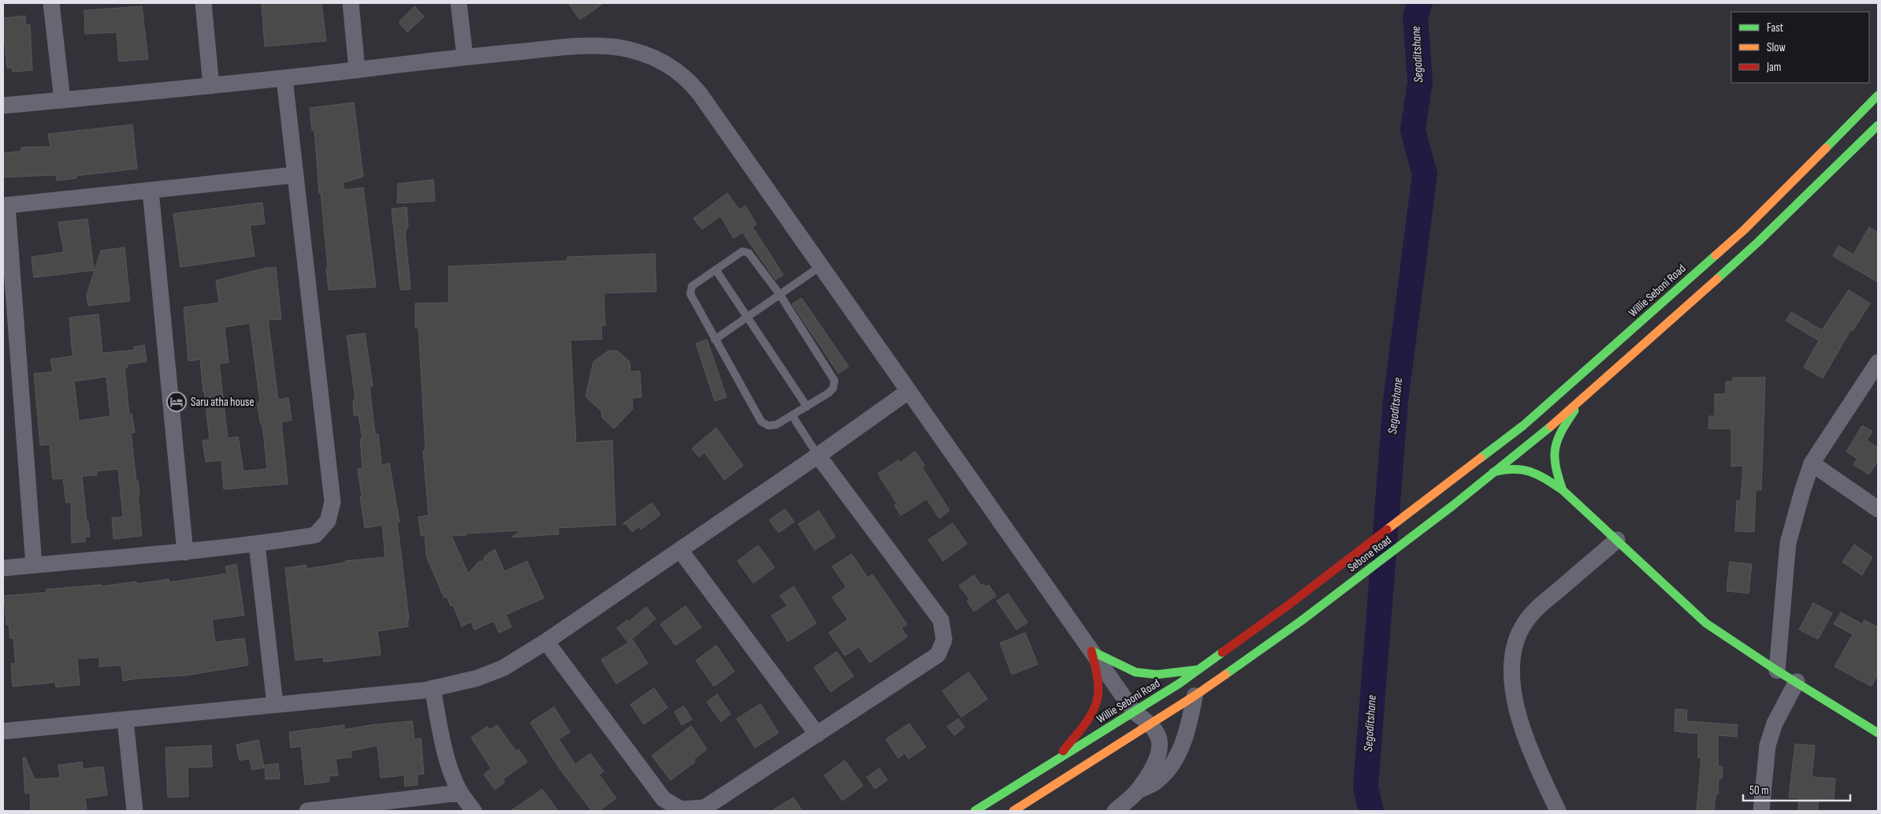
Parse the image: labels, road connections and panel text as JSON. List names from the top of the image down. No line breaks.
{"streets":{"main road":["Willie Seboni Road","Sebone Road"]},"crossings":[["Willie Seboni Road","Sebone Road"]],"water":["Segoditshane"],"places":{"hotel":["Saru atha house"]},"legend":["Fast","Slow","Jam"],"scale_bar":"50 m"}
